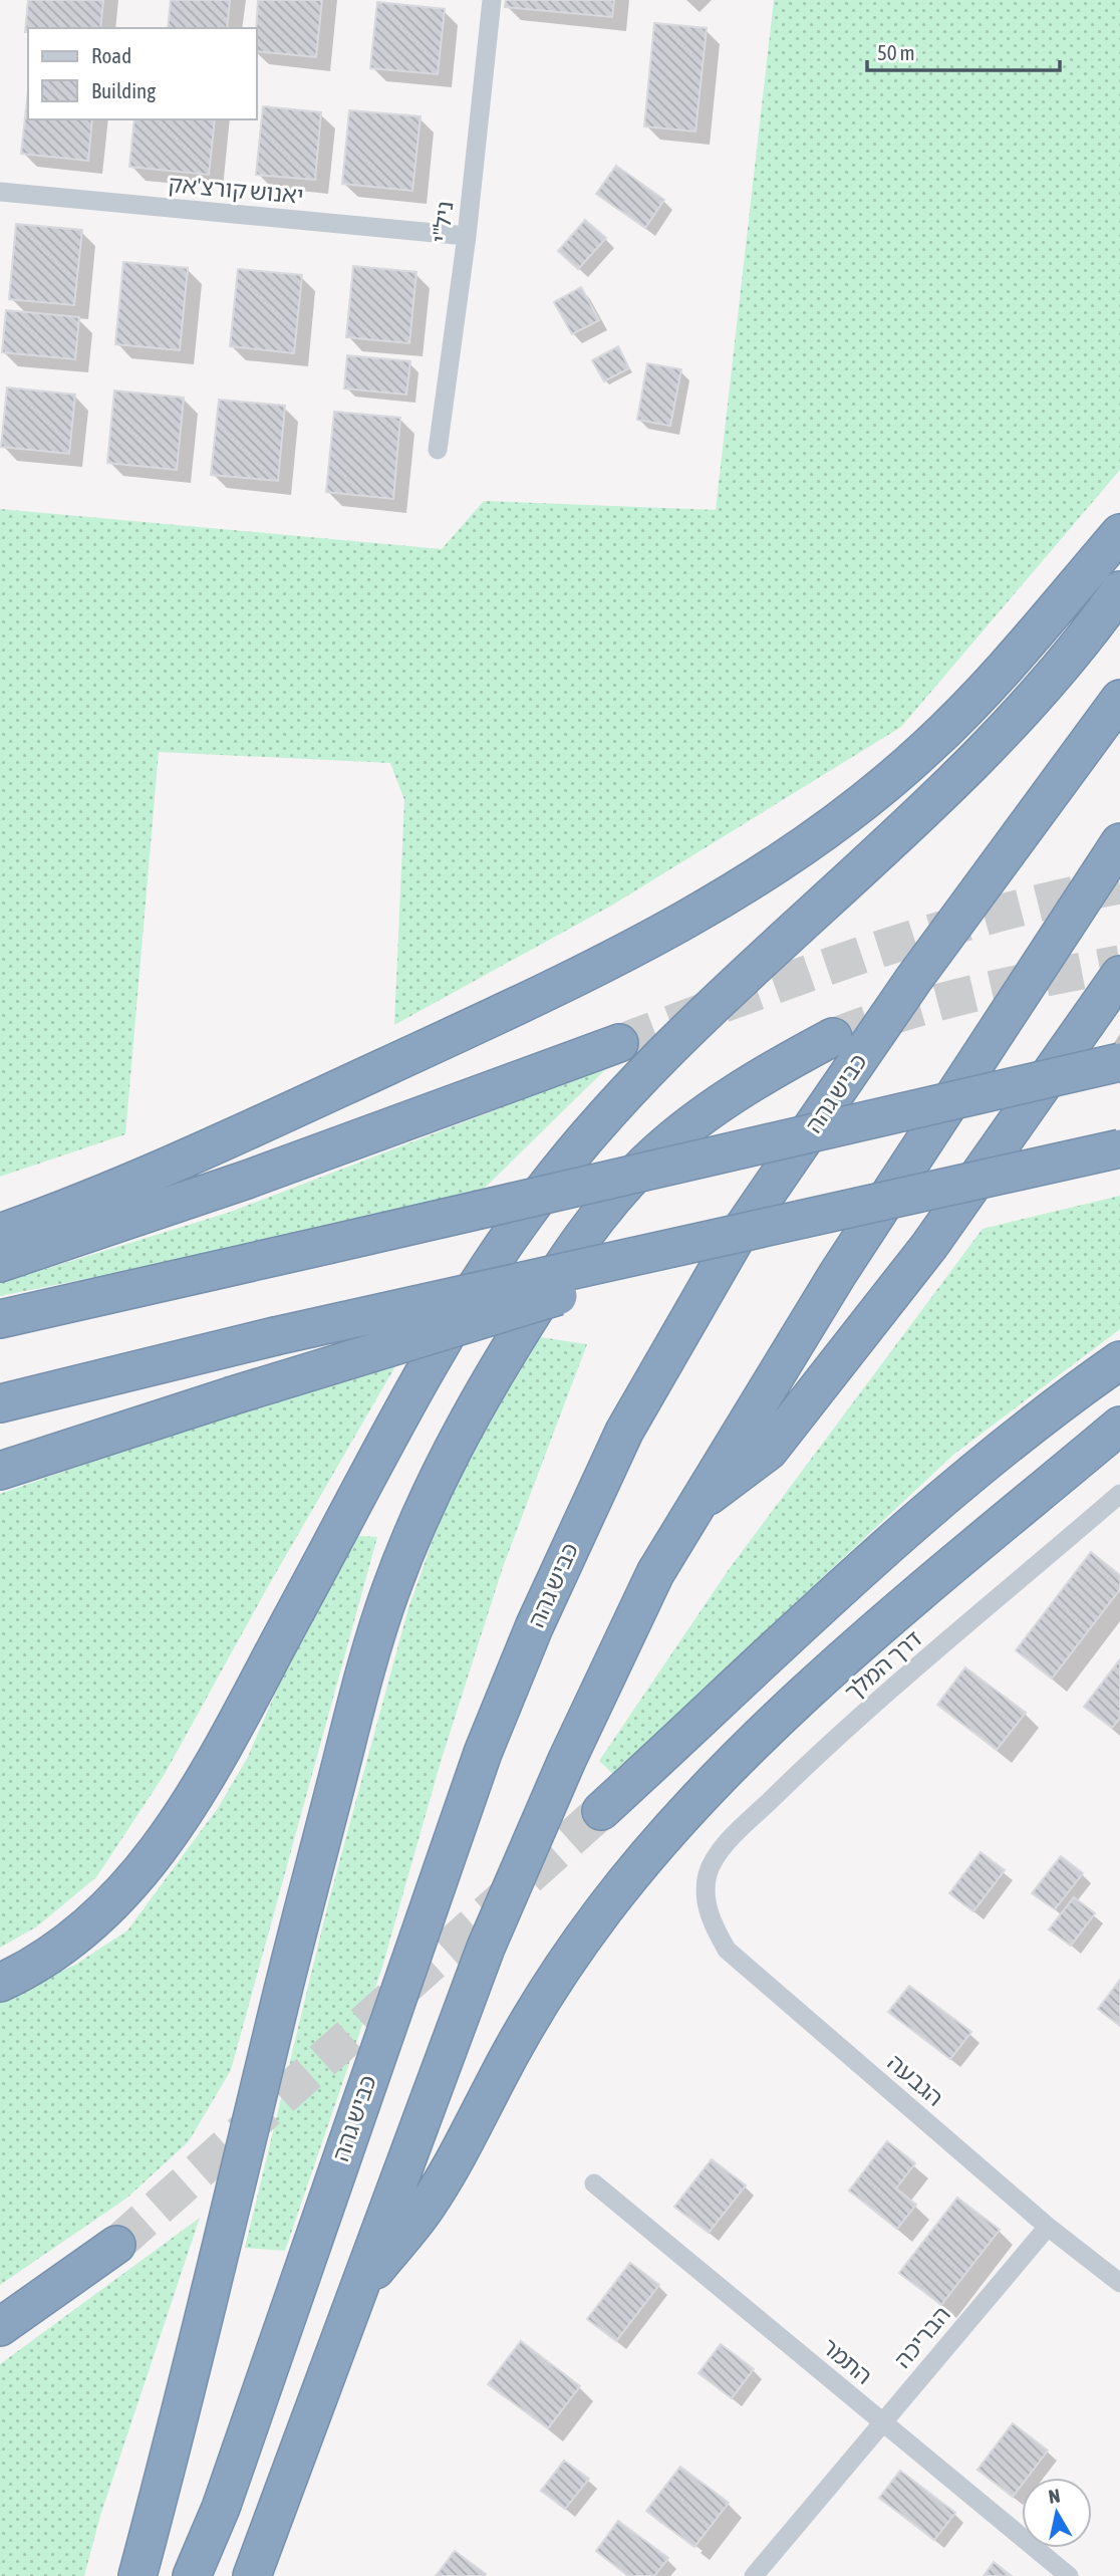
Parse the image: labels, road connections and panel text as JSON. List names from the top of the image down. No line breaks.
{"streets":{"highway":["כביש גהה"],"street":["יאנוש קורצ'אק","ניל\"י","דרך המלך","הגבעה","הבריכה","התמר"]},"crossings":[["יאנוש קורצ'אק","ניל\"י"],["דרך המלך","הגבעה"],["הגבעה","הבריכה"],["הבריכה","התמר"]],"legend":["Road","Building"],"scale_bar":"50 m","north":"top"}
